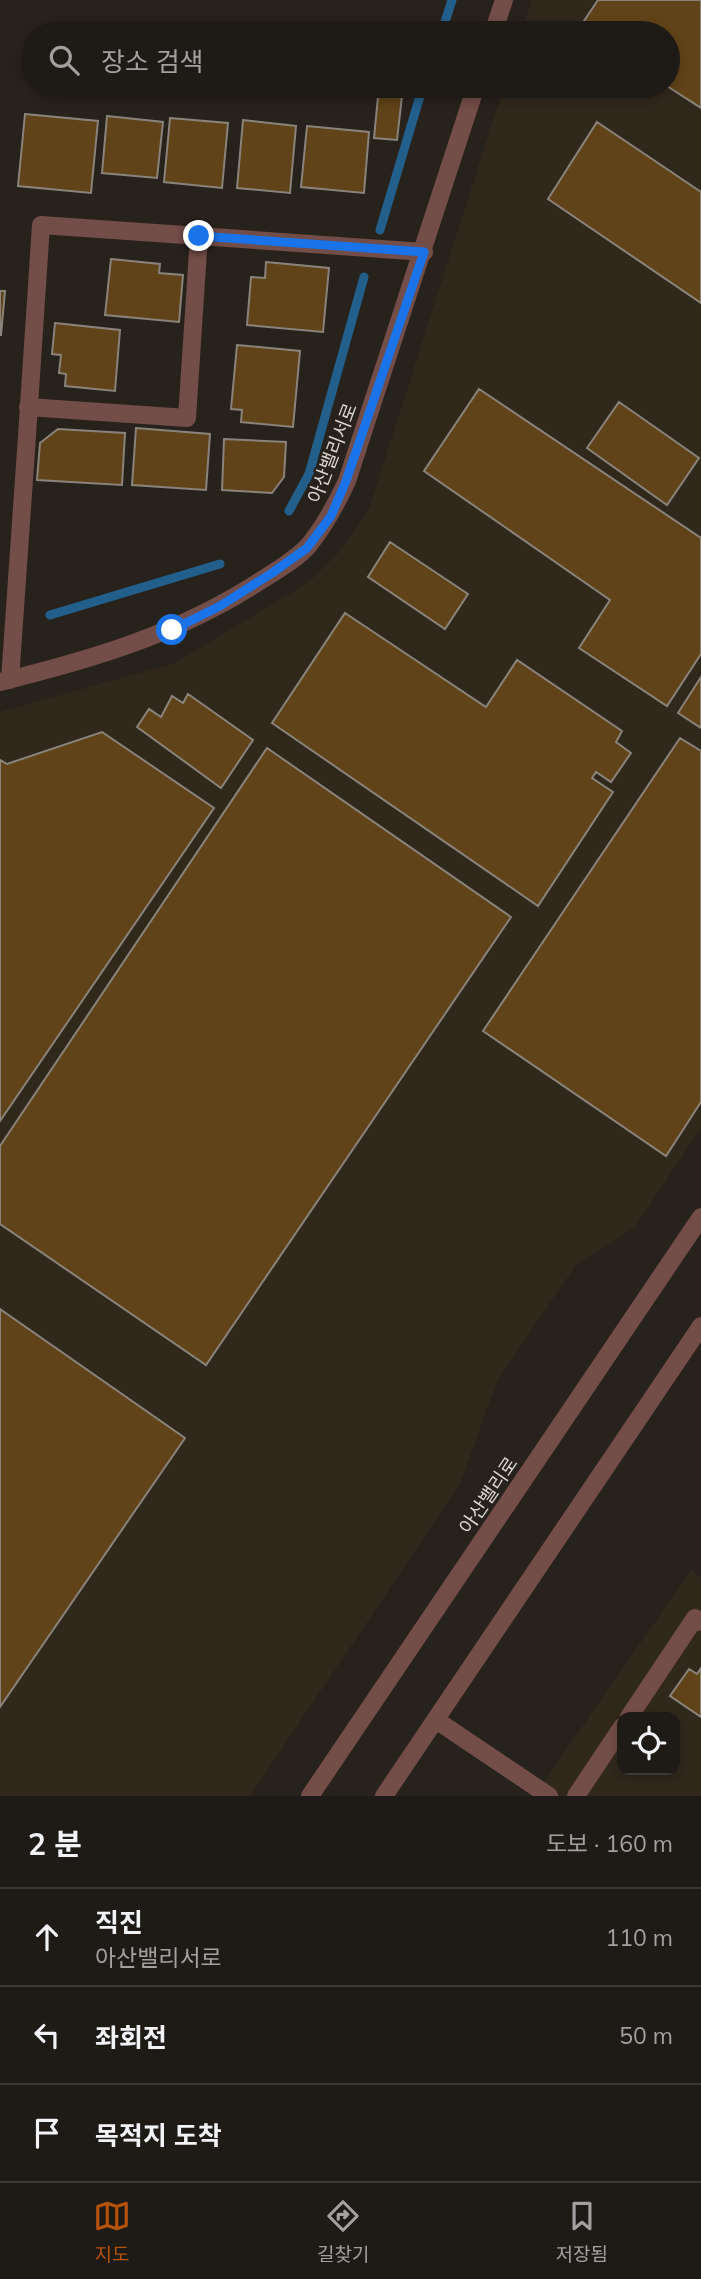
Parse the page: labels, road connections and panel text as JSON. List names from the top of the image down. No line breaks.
{"streets":{"street":["아산밸리서로","아산밸리로"]},"page":{"search":"장소 검색","heading":["2 분","도보 · 160 m"],"list":[["직진","아산밸리서로","110 m"],["좌회전","50 m"],"목적지 도착"],"nav":["지도","길찾기","저장됨"]}}
